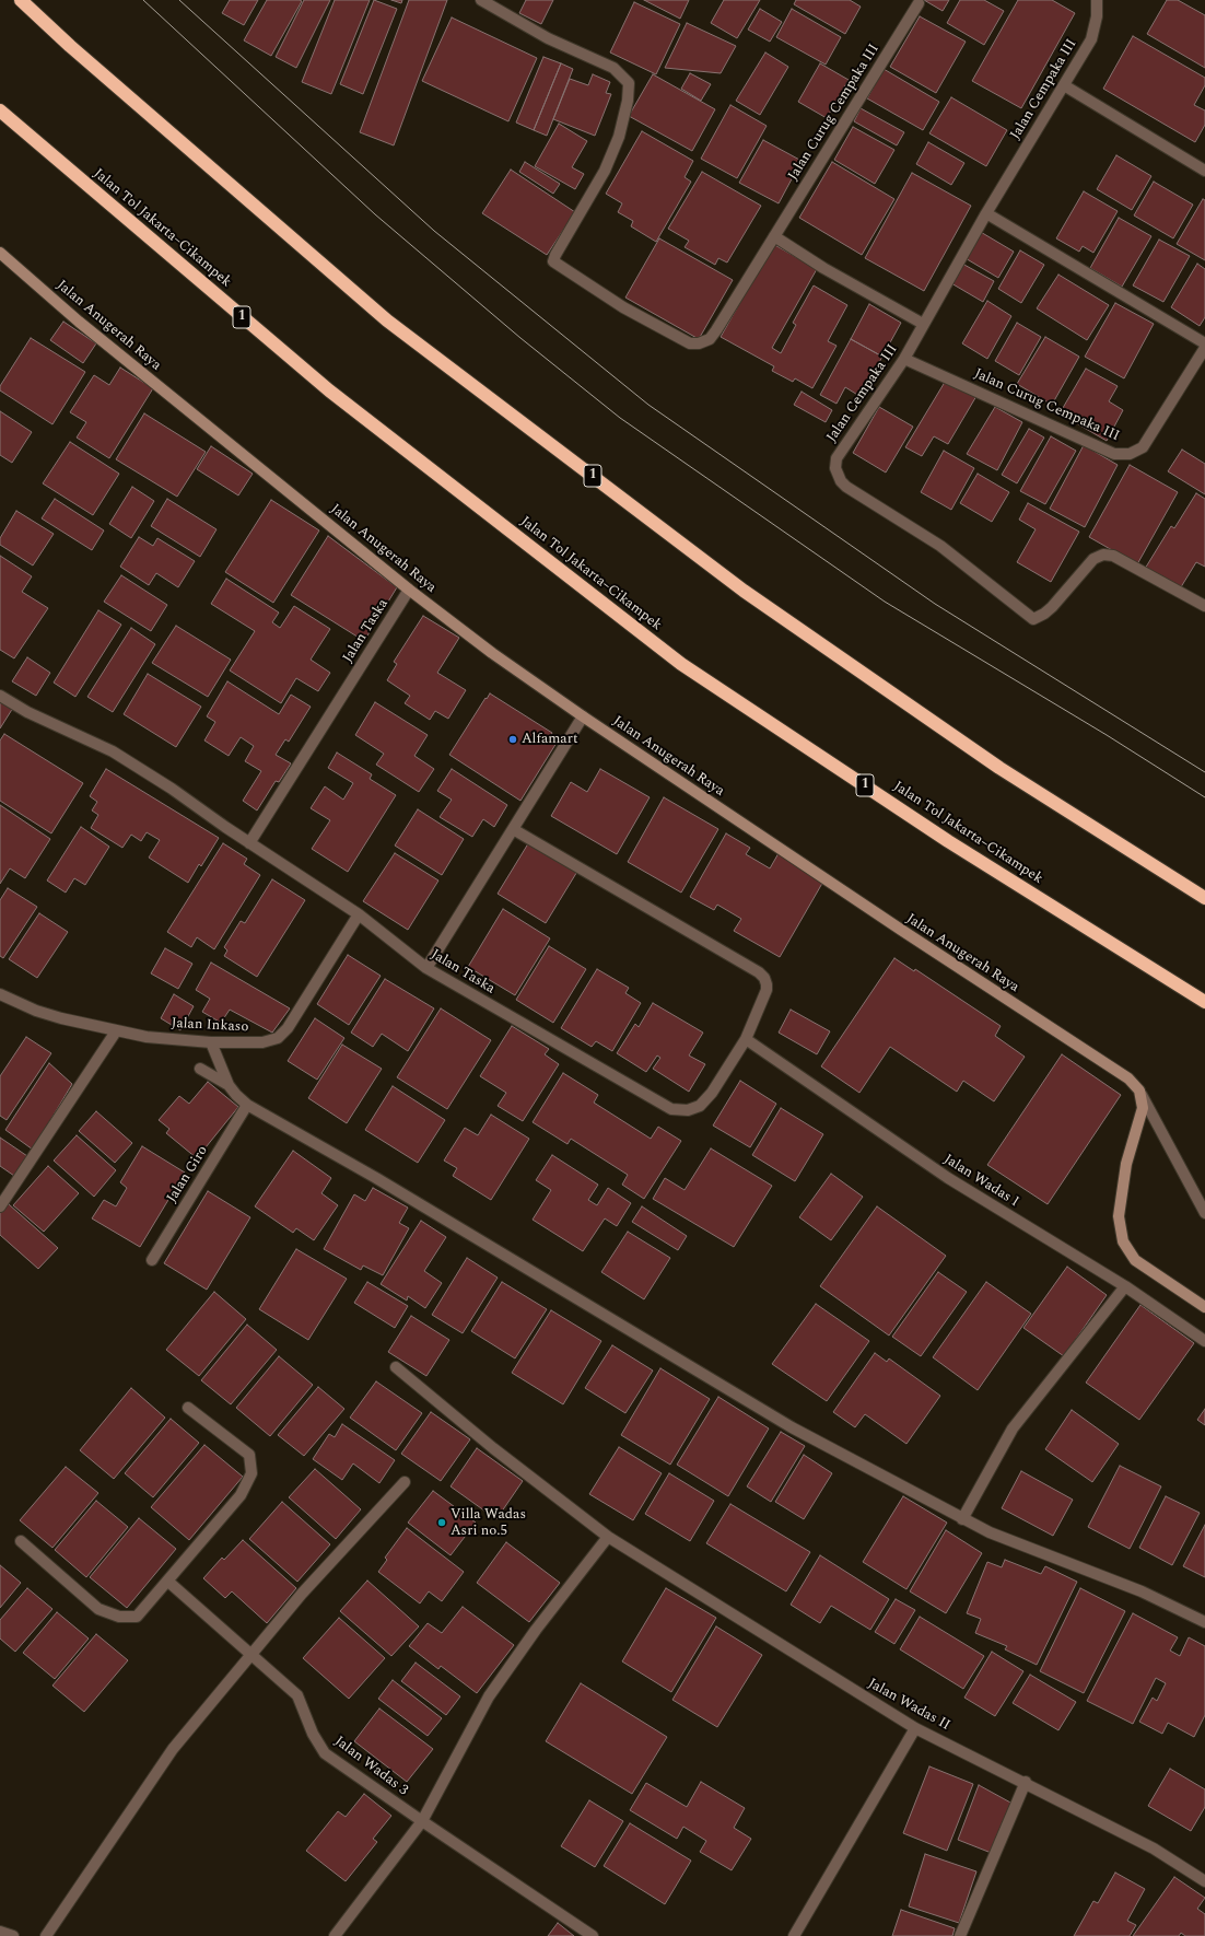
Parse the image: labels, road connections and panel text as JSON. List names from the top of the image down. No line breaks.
{"streets":{"highway":["Jalan Tol Jakarta–Cikampek","1"],"street":["Jalan Cempaka III","Jalan Curug Cempaka III","Jalan Anugerah Raya","Jalan Taska","Jalan Inkaso","Jalan Giro","Jalan Wadas I","Jalan Wadas II","Jalan Wadas 3"]},"crossings":[["Jalan Cempaka III","Jalan Curug Cempaka III"],["Jalan Anugerah Raya","Jalan Taska"],["Jalan Taska","Jalan Inkaso"],["Jalan Taska","Jalan Wadas I"]],"places":["Alfamart","Villa Wadas Asri no.5"]}
